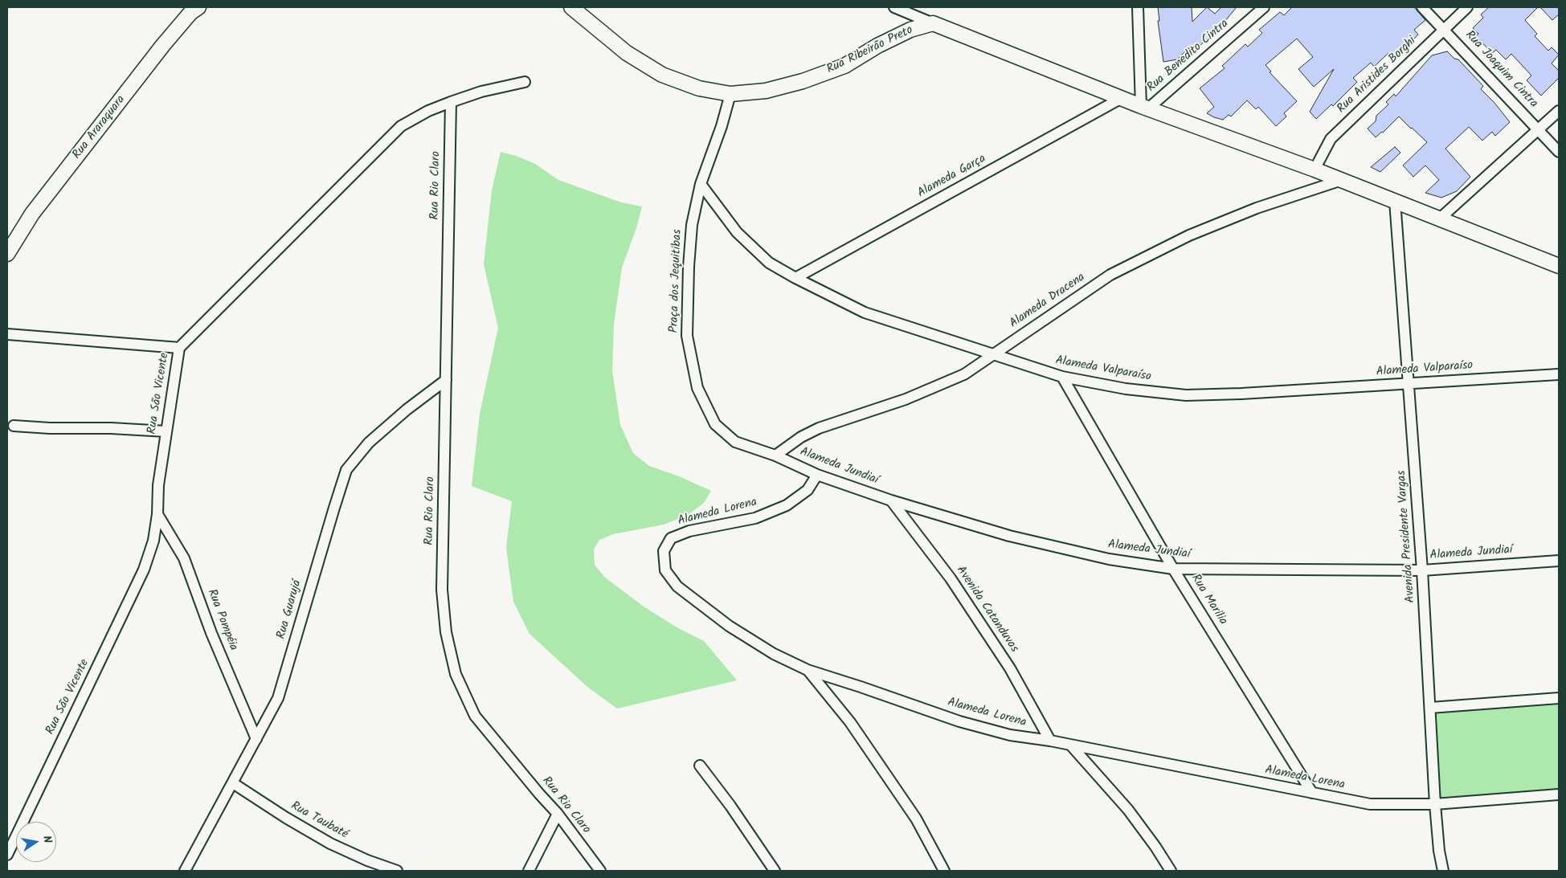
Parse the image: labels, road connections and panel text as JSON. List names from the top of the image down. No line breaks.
{"streets":{"main road":["Rua Ribeirão Preto","Rua Araraquara"],"street":["Rua Benedito Cintra","Rua Joaquim Cintra","Rua Aristides Borghi","Alameda Garça","Rua Rio Claro","Praça dos Jequitibas","Alameda Dracena","Alameda Valparaíso","Rua São Vicente","Alameda Jundiaí","Alameda Lorena","Avenida Presidente Vargas","Rua Marilia","Rua Guarujá","Avenida Catanduvas","Rua Pompéia","Rua Taubaté"]},"crossings":[["Rua Ribeirão Preto","Praça dos Jequitibas"],["Rua Joaquim Cintra","Rua Aristides Borghi"],["Alameda Garça","Alameda Valparaíso"],["Rua Rio Claro","Rua São Vicente"],["Rua Rio Claro","Rua Guarujá"],["Praça dos Jequitibas","Alameda Dracena"],["Praça dos Jequitibas","Alameda Valparaíso"],["Praça dos Jequitibas","Alameda Jundiaí"],["Alameda Dracena","Alameda Valparaíso"],["Alameda Dracena","Alameda Jundiaí"],["Alameda Valparaíso","Avenida Presidente Vargas"],["Alameda Valparaíso","Rua Marilia"],["Rua São Vicente","Rua Pompéia"],["Alameda Jundiaí","Alameda Lorena"],["Alameda Jundiaí","Avenida Presidente Vargas"],["Alameda Jundiaí","Rua Marilia"],["Alameda Jundiaí","Avenida Catanduvas"],["Alameda Lorena","Avenida Presidente Vargas"],["Alameda Lorena","Rua Marilia"],["Alameda Lorena","Avenida Catanduvas"],["Rua Guarujá","Rua Pompéia"],["Rua Guarujá","Rua Taubaté"]],"north":"right"}
